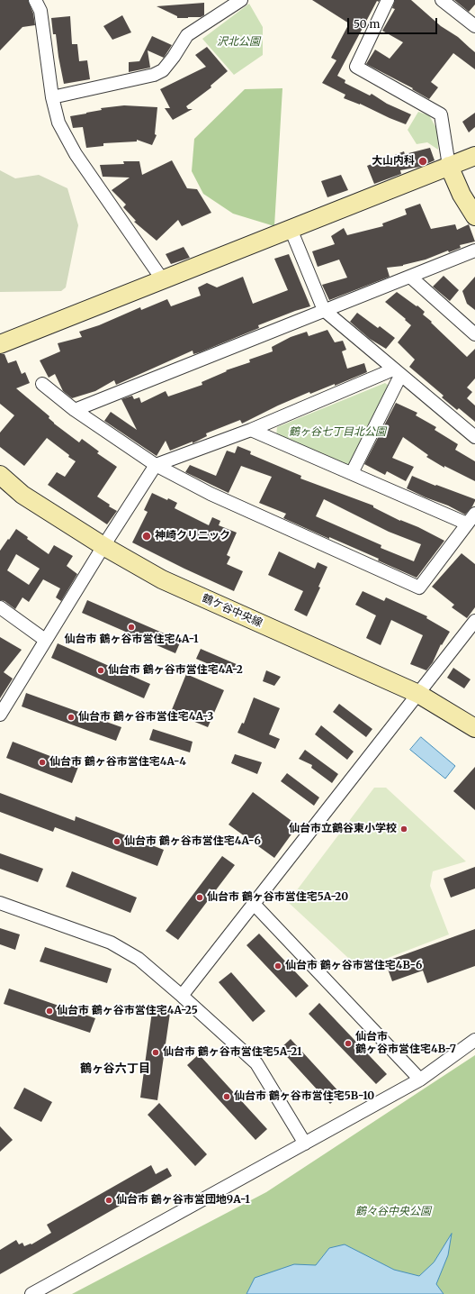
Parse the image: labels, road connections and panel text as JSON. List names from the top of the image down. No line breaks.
{"streets":{"street":["鶴ケ谷中央線"]},"districts":["鶴ヶ谷六丁目"],"parks":["沢北公園","鶴ヶ谷七丁目北公園","鶴々谷中央公園"],"places":["大山内科","神崎クリニック","仙台市 鶴ヶ谷市営住宅4A-1","仙台市 鶴ヶ谷市営住宅4A-2","仙台市 鶴ヶ谷市営住宅4A-3","仙台市 鶴ヶ谷市営住宅4A-4","仙台市立鶴谷東小学校","仙台市 鶴ヶ谷市営住宅4A-6","仙台市 鶴ヶ谷市営住宅5A-20","仙台市 鶴ヶ谷市営住宅4B-6","仙台市 鶴ヶ谷市営住宅4A-25","仙台市 鶴ヶ谷市営住宅4B-7","仙台市 鶴ヶ谷市営住宅5A-21","仙台市 鶴ヶ谷市営住宅5B-10","仙台市 鶴ヶ谷市営団地9A-1"],"scale_bar":"50 m"}
